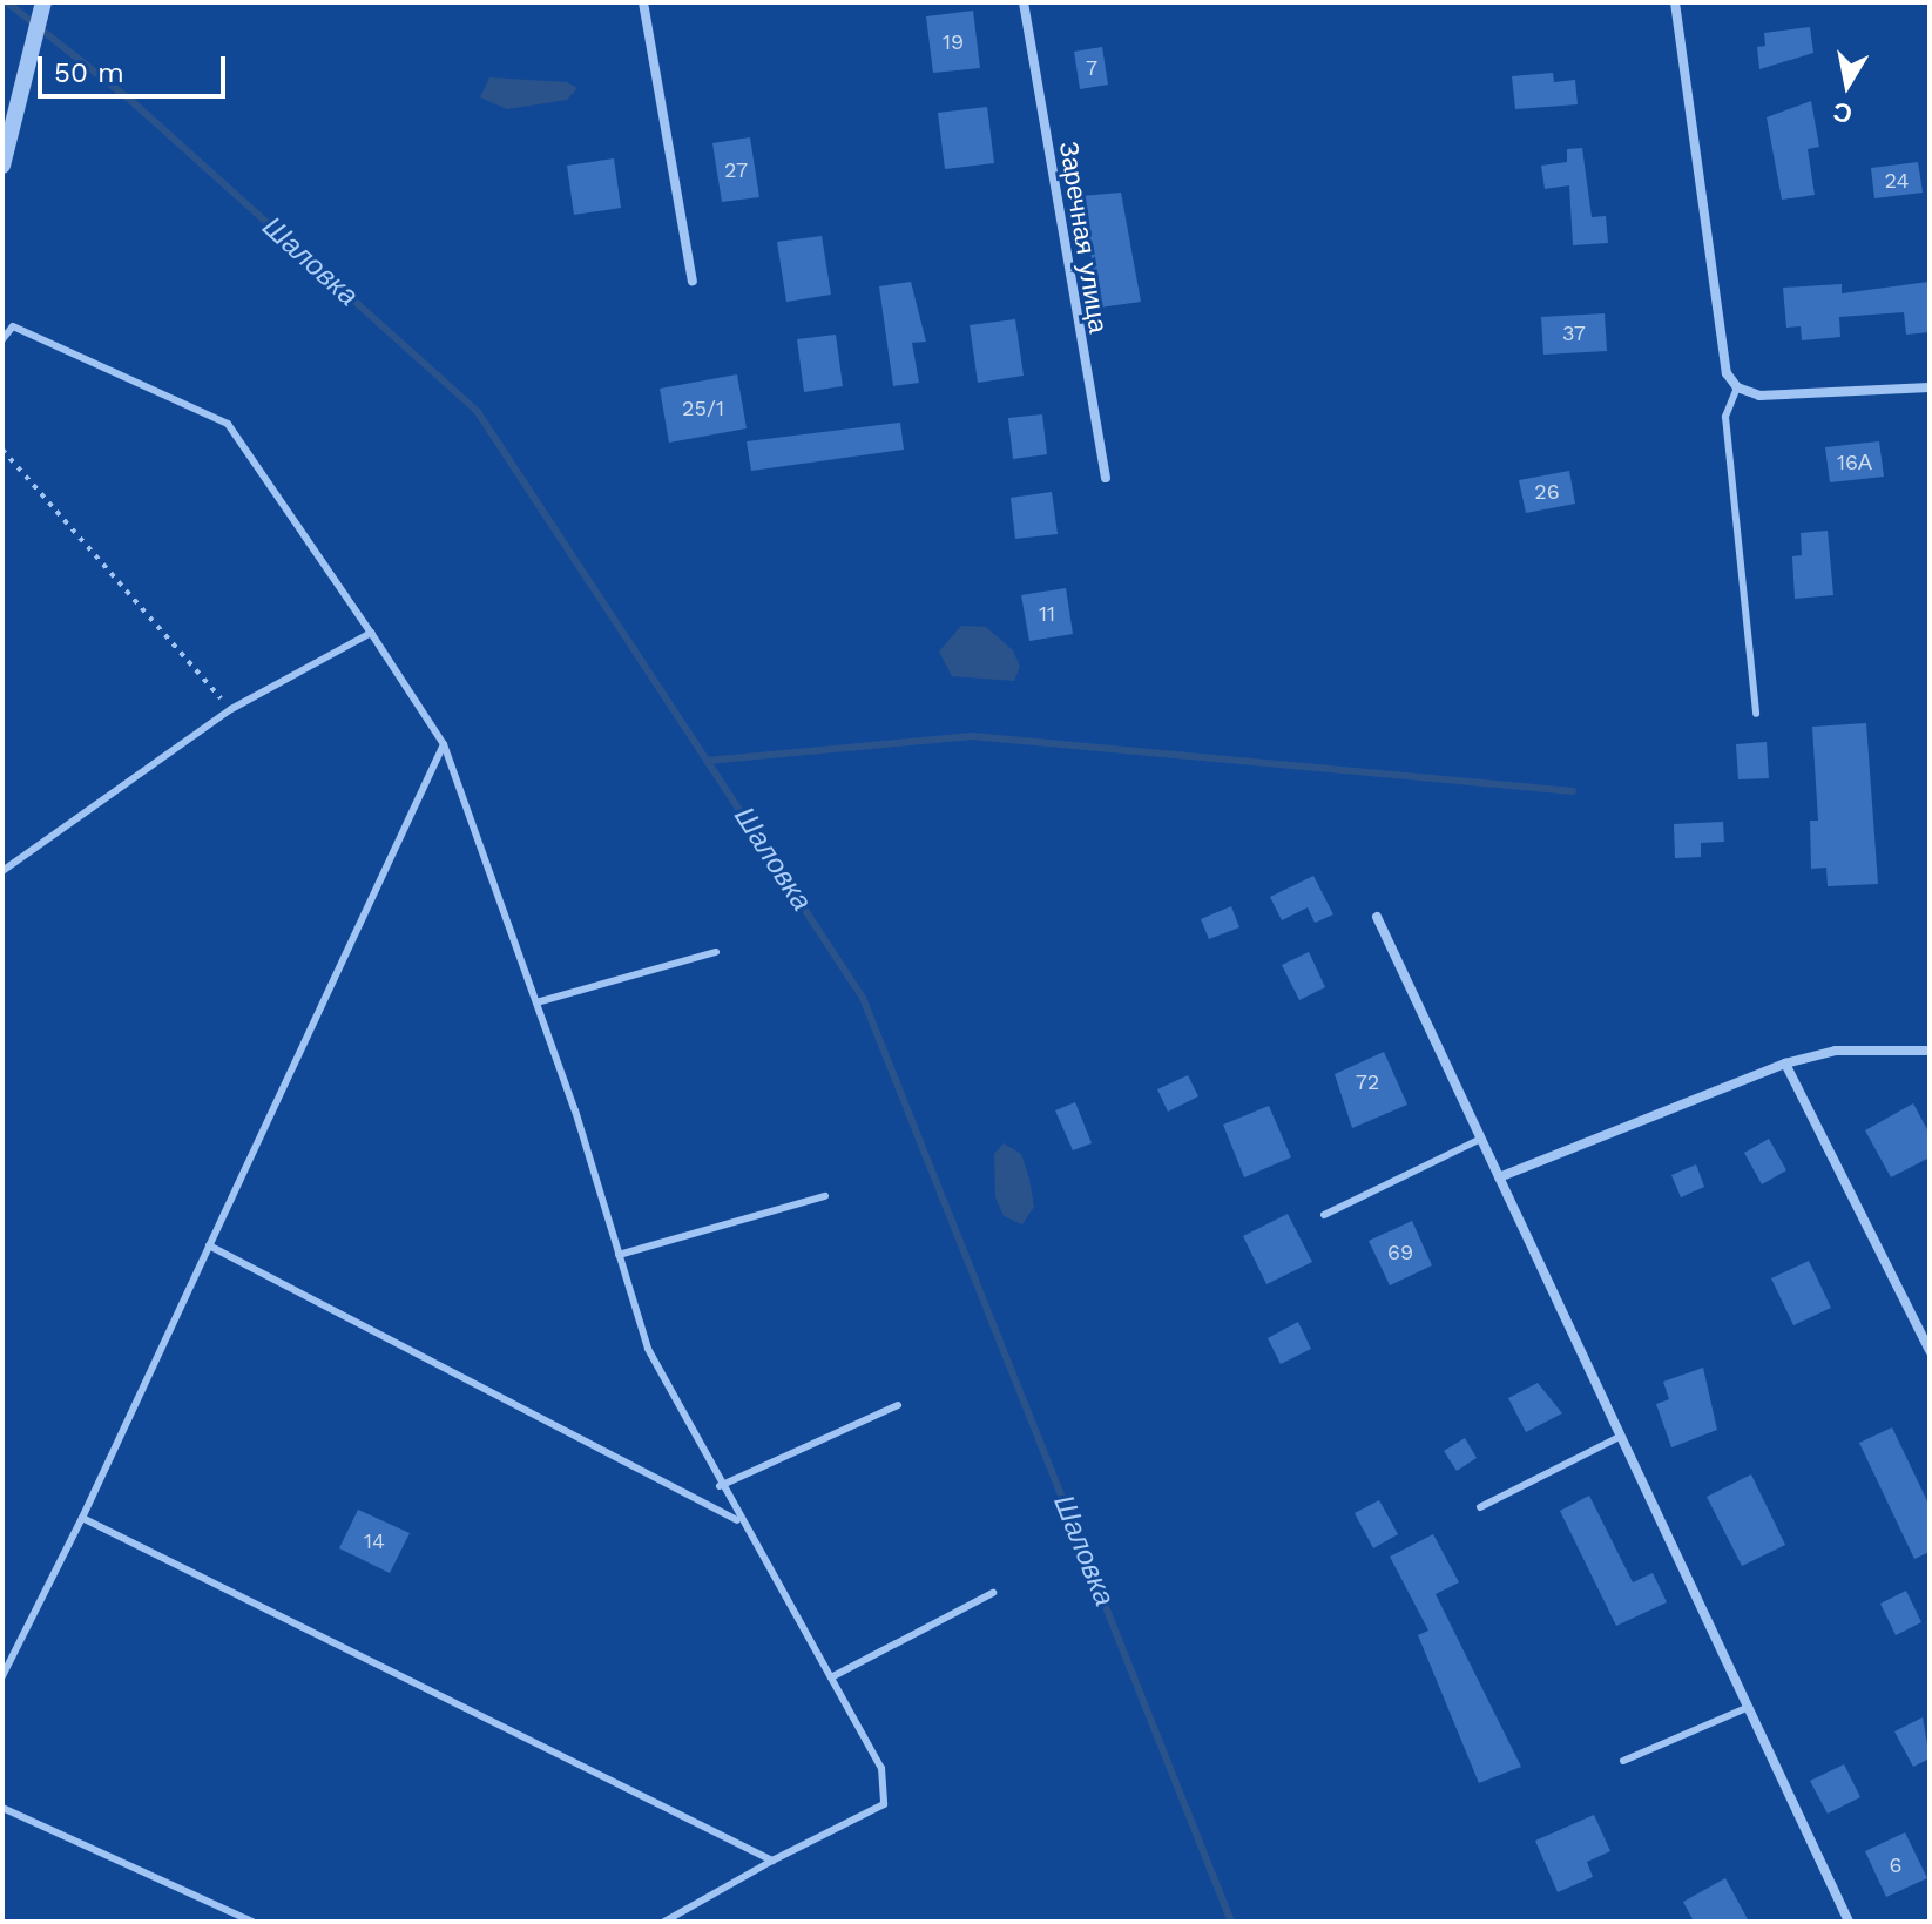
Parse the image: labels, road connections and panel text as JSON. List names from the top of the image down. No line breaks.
{"streets":{"street":["Заречная улица"]},"water":["Шаловка"],"house_numbers":["19","7","27","24","37","25/1","16А","26","11","72","69","14","6"],"scale_bar":"50 m","north":"bottom"}
